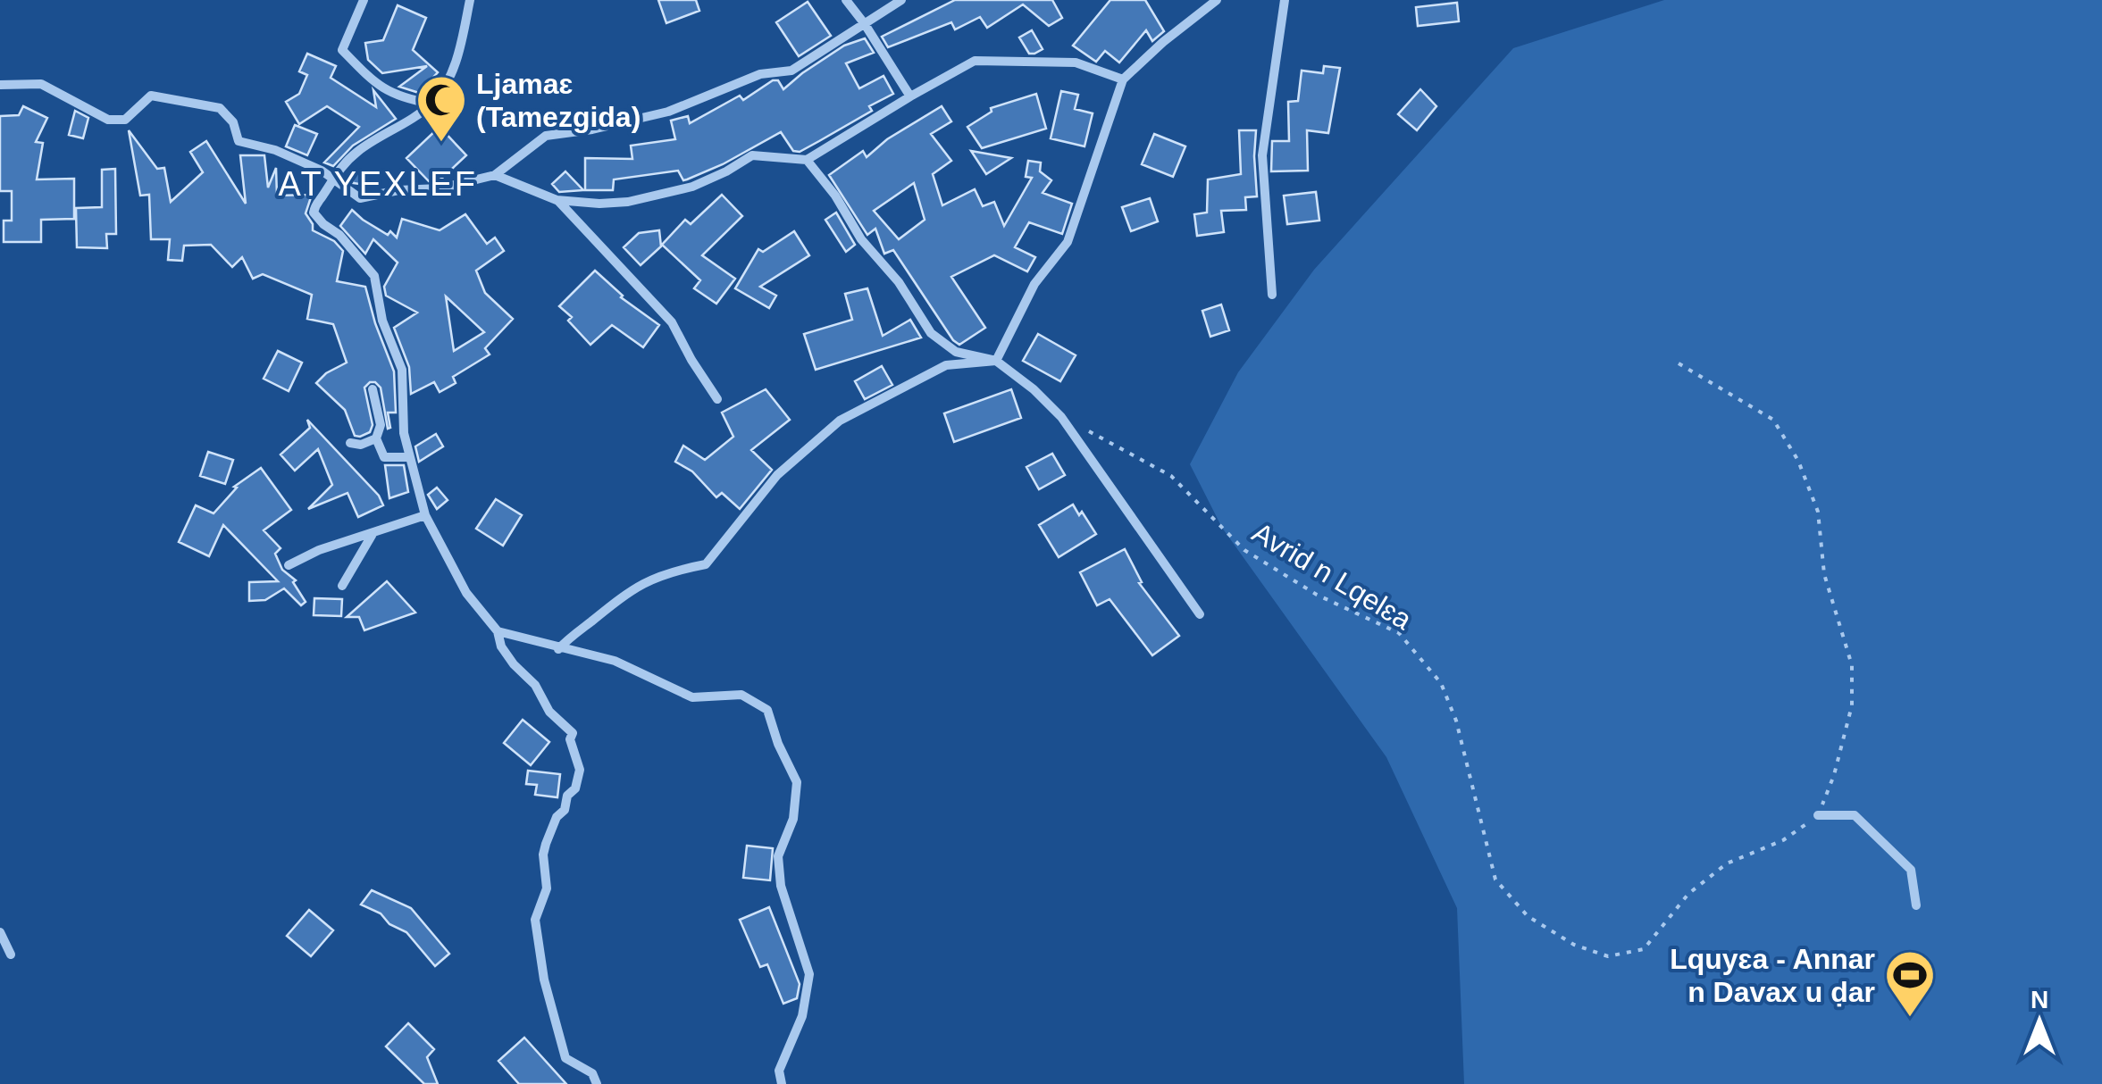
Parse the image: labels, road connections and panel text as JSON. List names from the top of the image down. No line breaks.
{"streets":{"path":["Avrid n Lqelɛa"]},"districts":["AT YEXLEF"],"places":{"mosque":["Ljamaɛ (Tamezgida)"],"sports":["Lquyɛa - Annar n Davax u ḍar"]},"north":"top"}
